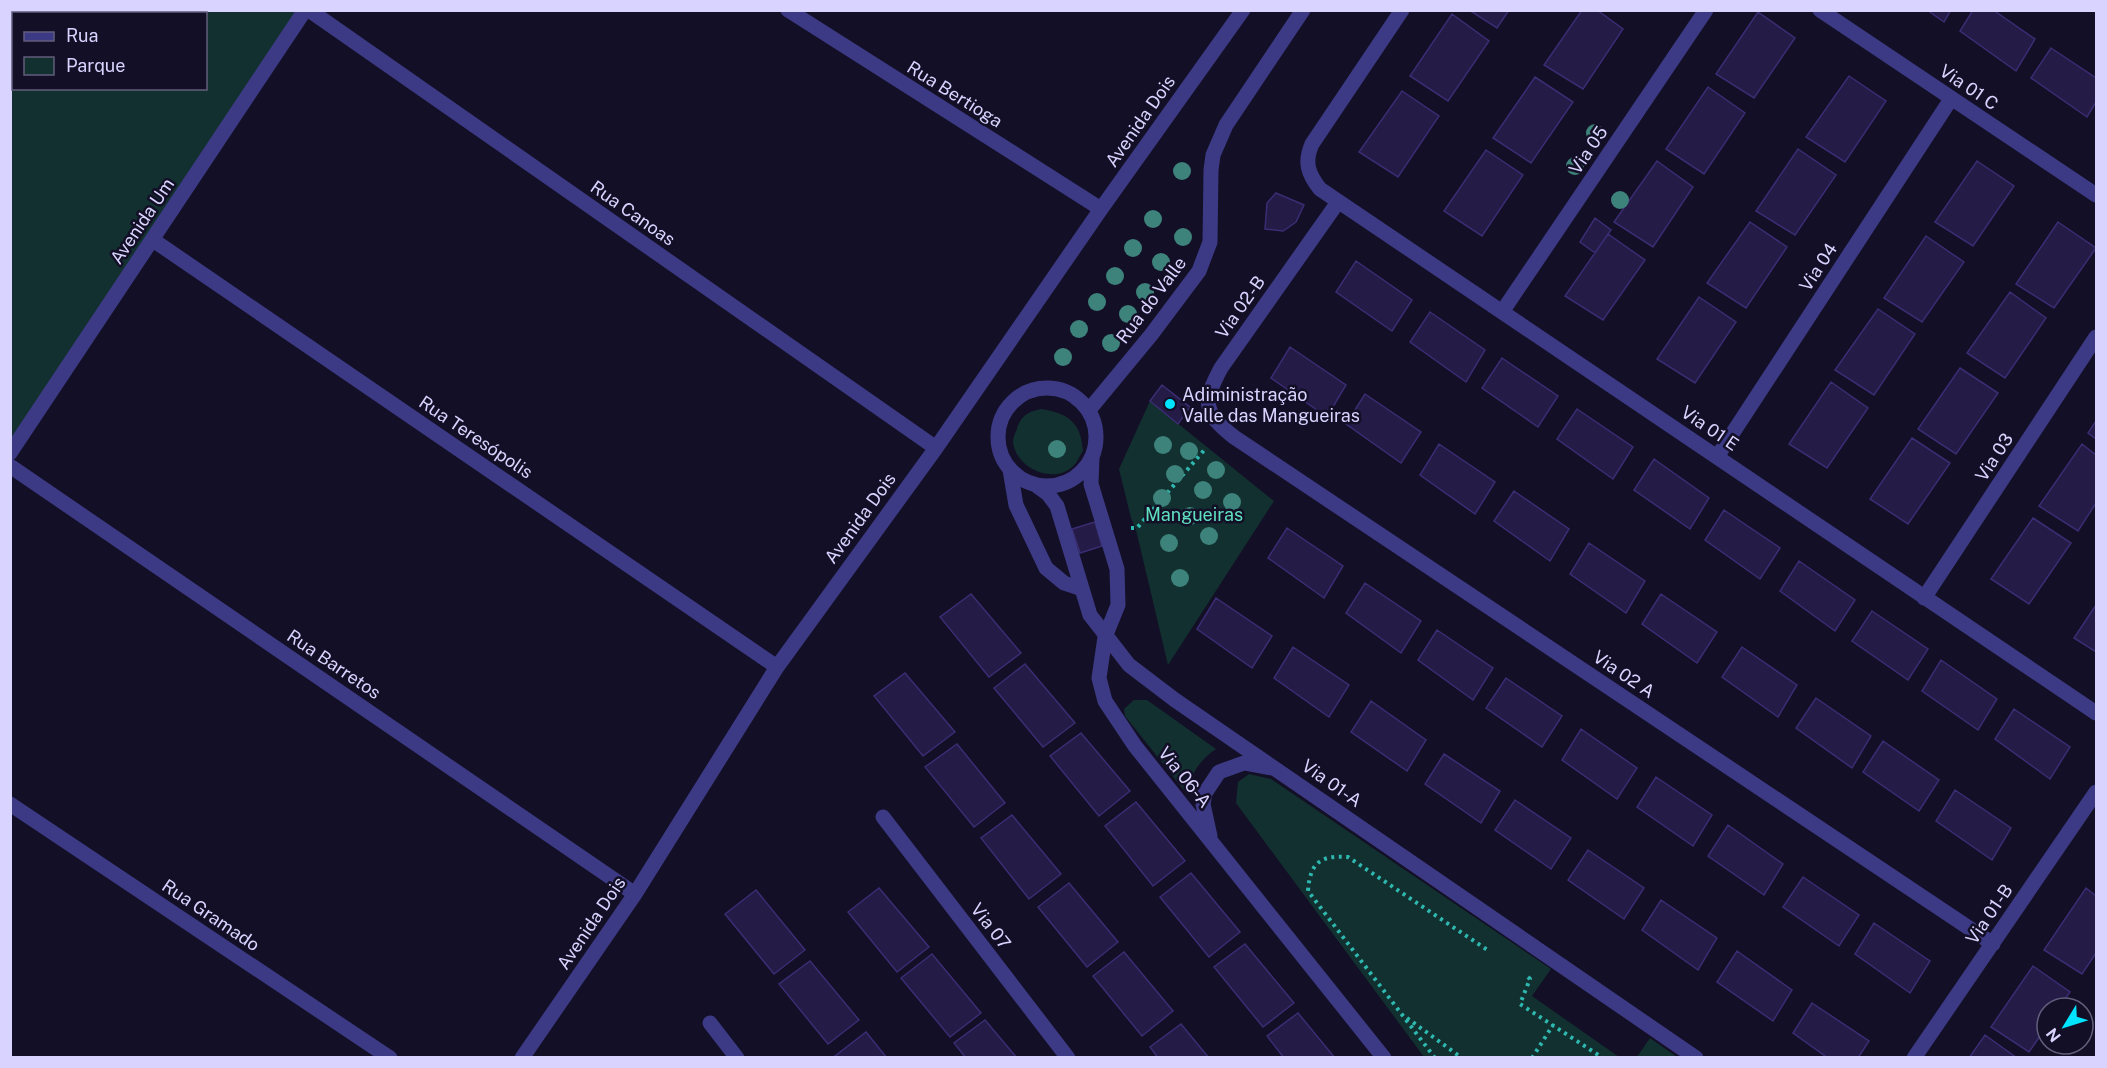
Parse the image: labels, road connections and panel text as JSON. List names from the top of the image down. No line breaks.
{"streets":{"street":["Via 01 C","Rua Bertioga","Avenida Dois","Via 05","Rua Canoas","Avenida Um","Via 04","Rua do Valle","Via 02-B","Via 01 E","Rua Teresópolis","Via 03","Rua Barretos","Via 02 A","Via 06-A","Via 01-A","Via 01-B","Rua Gramado","Via 07"]},"crossings":[["Via 01 C","Via 04"],["Rua Bertioga","Avenida Dois"],["Avenida Dois","Rua Canoas"],["Avenida Dois","Rua Teresópolis"],["Avenida Dois","Rua Barretos"],["Via 05","Via 01 E"],["Rua Canoas","Avenida Um"],["Avenida Um","Rua Teresópolis"],["Via 04","Via 01 E"],["Via 02-B","Via 01 E"],["Via 02-B","Via 02 A"],["Via 01 E","Via 03"],["Via 02 A","Via 01-B"],["Via 06-A","Via 01-A"]],"parks":["Mangueiras"],"places":["Adiministração Valle das Mangueiras"],"legend":["Rua","Parque"],"north":"bottom left"}
